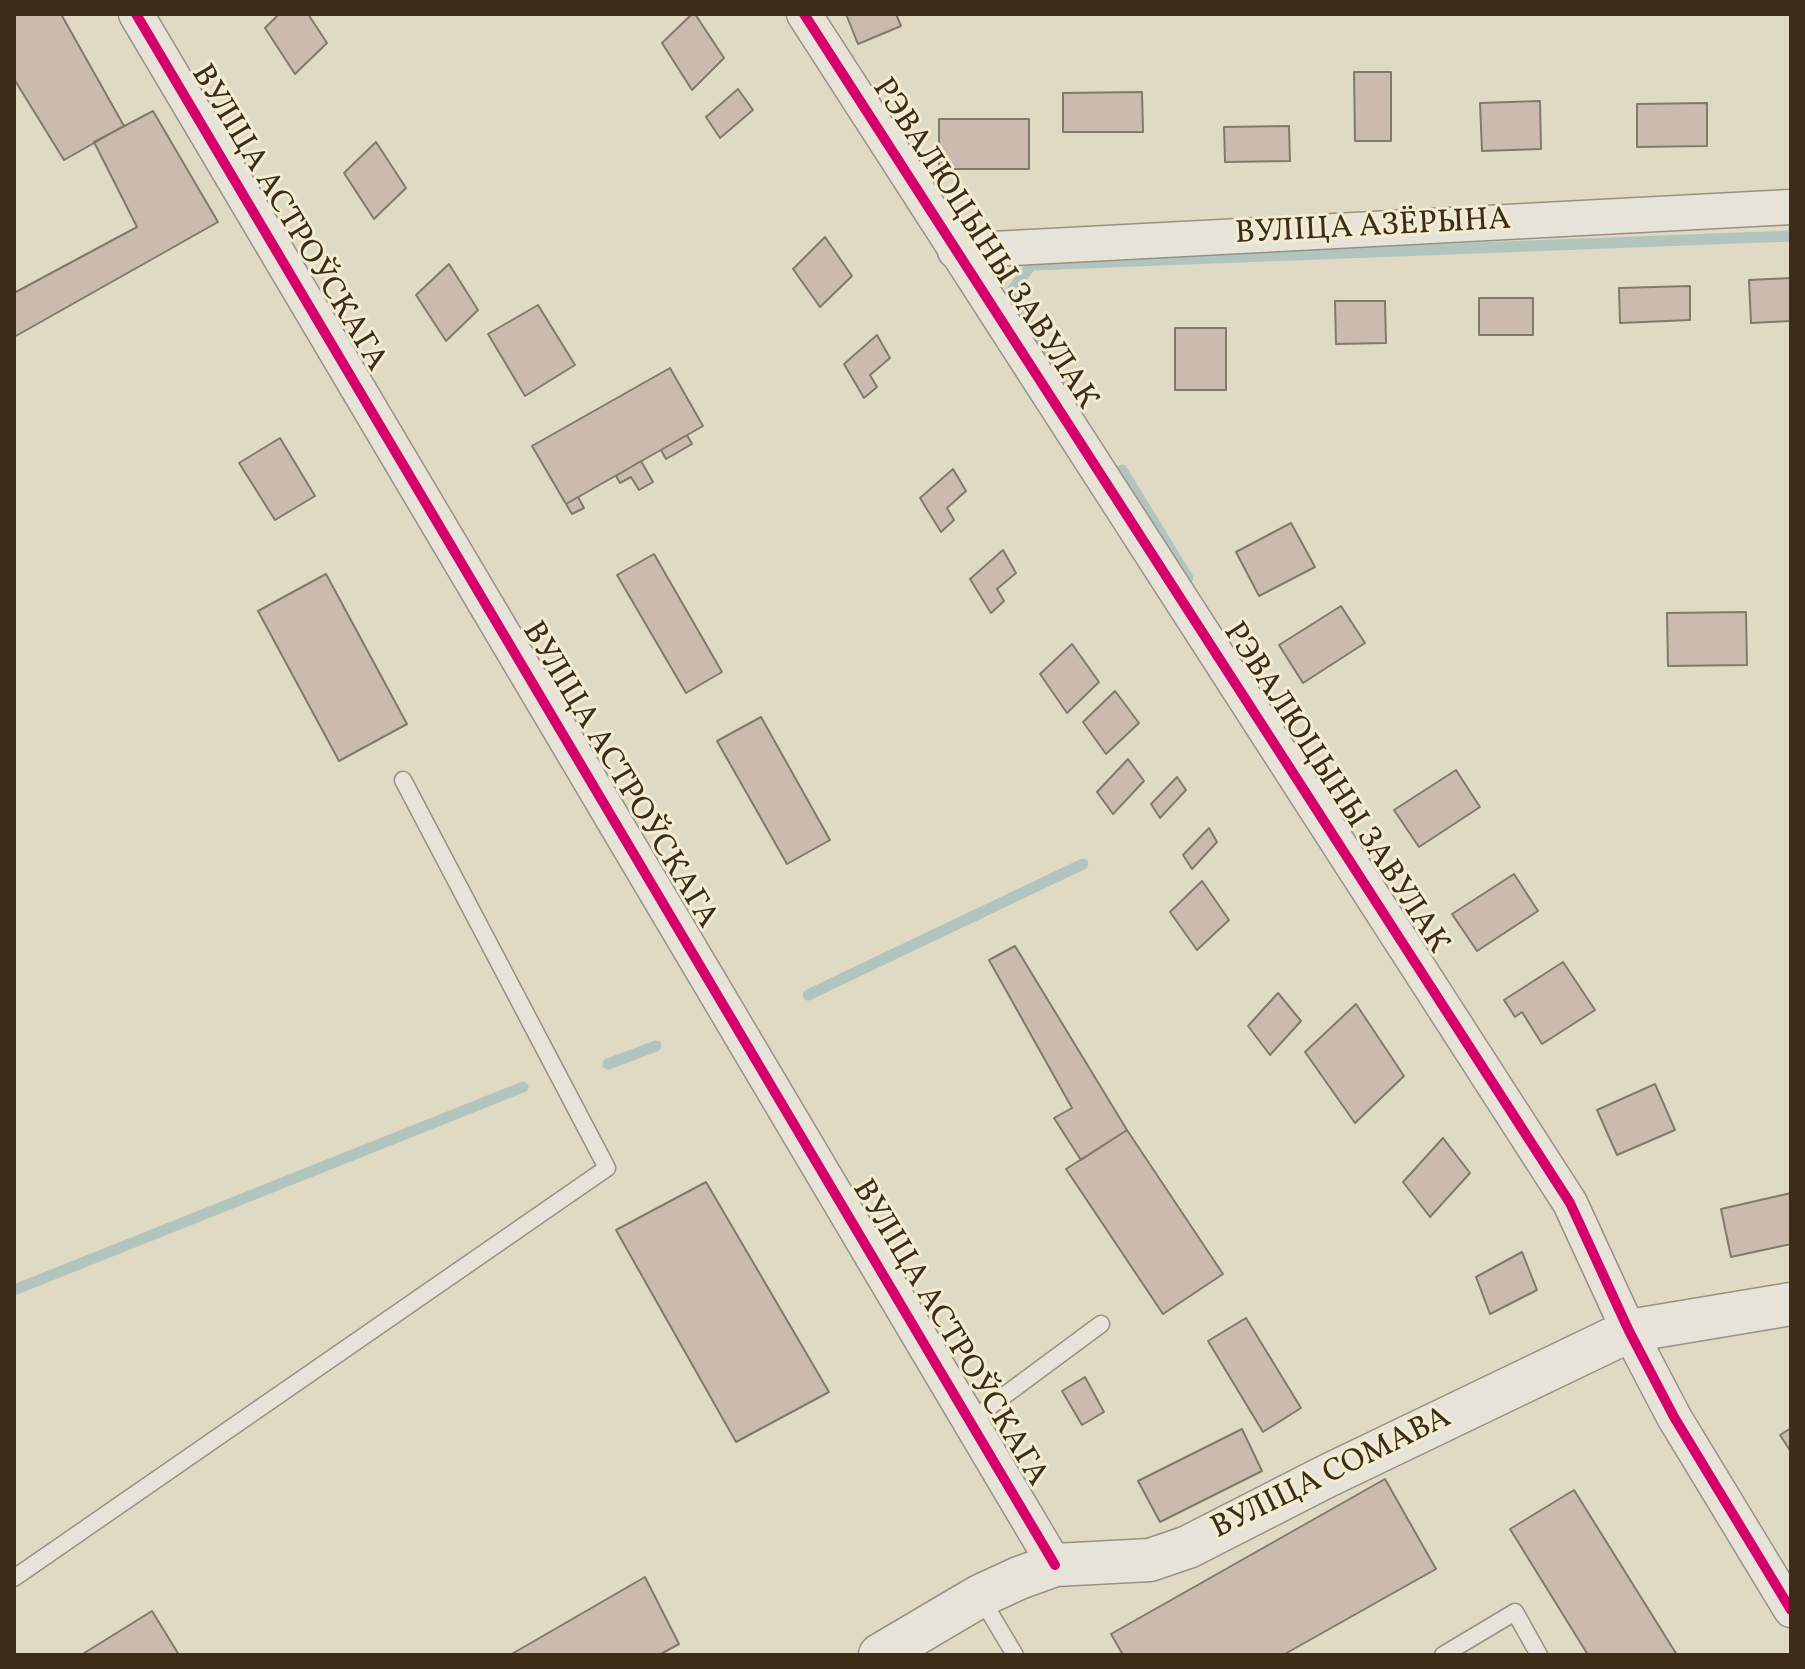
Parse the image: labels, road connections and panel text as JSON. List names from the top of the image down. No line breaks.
{"streets":{"street":["ВУЛІЦА АСТРОЎСКАГА","ВУЛІЦА АЗЁРЫНА","РЭВАЛЮЦЫНЫ ЗАВУЛАК","ВУЛІЦА СОМАВА"]},"crossings":[["ВУЛІЦА АСТРОЎСКАГА","ВУЛІЦА СОМАВА"],["ВУЛІЦА АЗЁРЫНА","РЭВАЛЮЦЫНЫ ЗАВУЛАК"],["РЭВАЛЮЦЫНЫ ЗАВУЛАК","ВУЛІЦА СОМАВА"]]}
